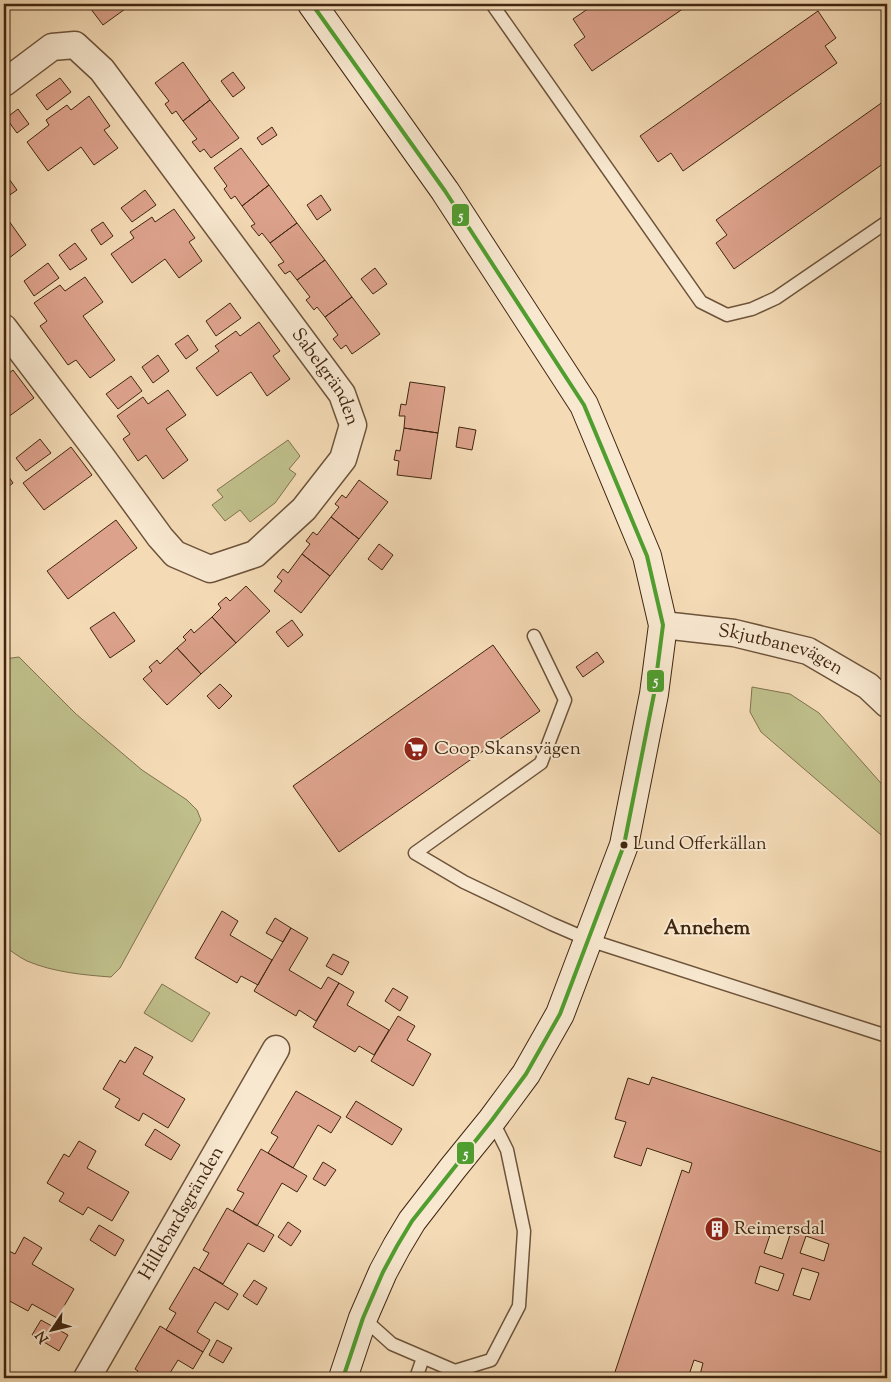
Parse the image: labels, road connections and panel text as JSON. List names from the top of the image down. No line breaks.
{"streets":{"street":["Sabelgränden","Skjutbanevägen","Hillebardsgränden"]},"districts":["Annehem"],"places":{"supermarket":["Coop Skansvägen"],"other":["Lund Offerkällan"],"building":["Reimersdal"]},"lines":["transit line 5"],"north":"bottom left"}
